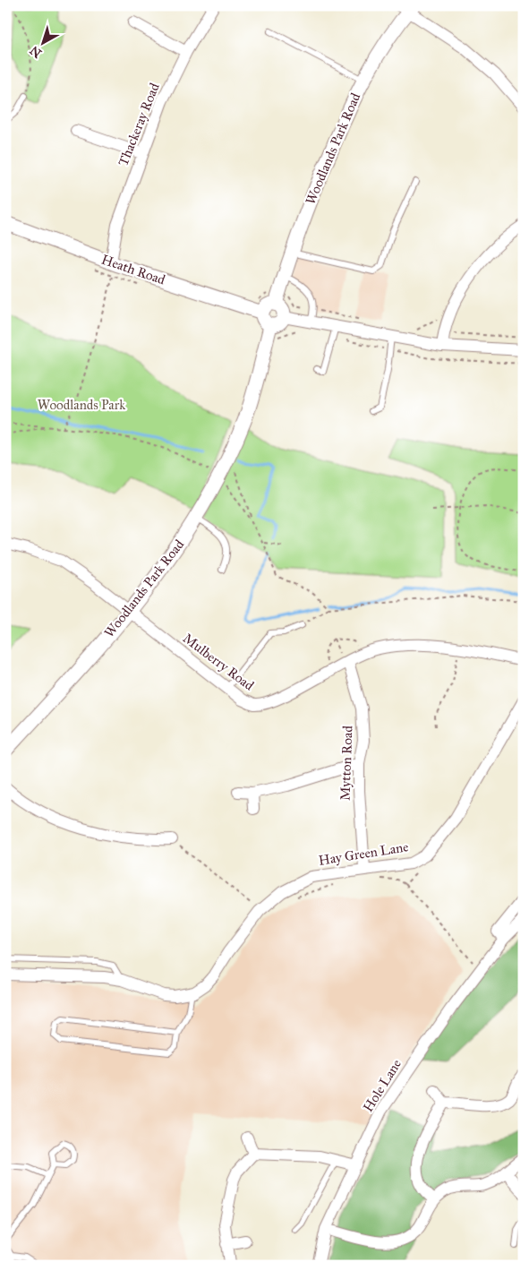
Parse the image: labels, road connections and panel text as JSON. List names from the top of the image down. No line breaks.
{"streets":{"street":["Thackeray Road","Woodlands Park Road","Heath Road","Mulberry Road","Mytton Road","Hay Green Lane","Hole Lane"]},"crossings":[["Thackeray Road","Heath Road"],["Woodlands Park Road","Heath Road"],["Woodlands Park Road","Mulberry Road"],["Mulberry Road","Mytton Road"],["Mytton Road","Hay Green Lane"]],"parks":["Woodlands Park"],"north":"bottom left"}
